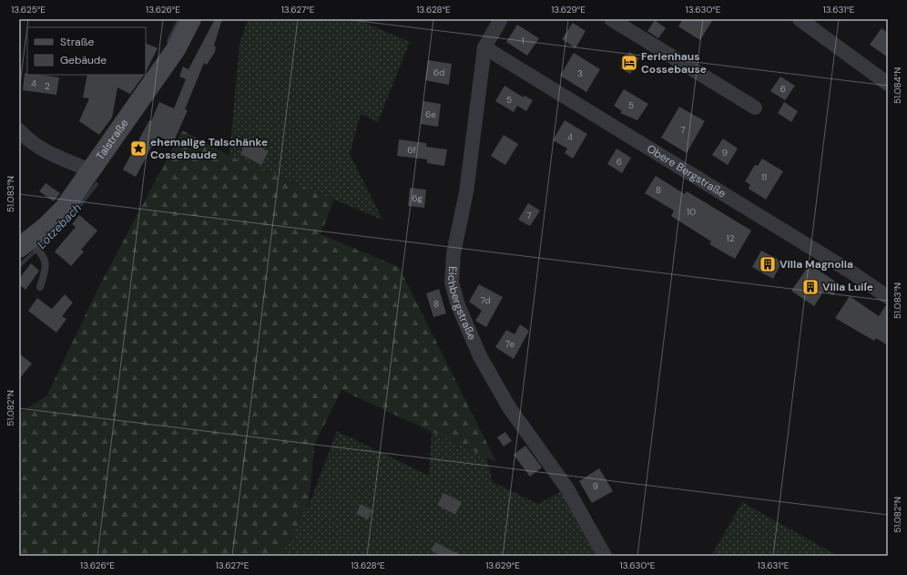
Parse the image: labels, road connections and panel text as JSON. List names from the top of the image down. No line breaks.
{"streets":{"street":["Talstraße","Obere Bergstraße","Eichbergstraße"]},"crossings":[["Obere Bergstraße","Eichbergstraße"]],"water":["Lotzebach"],"places":{"hotel":["Ferienhaus Cossebause"],"place":["ehemalige Talschänke Cossebaude"],"building":["Villa Magnolia","Villa Luiſe"]},"house_numbers":["1","6d","3","4","2","6","5","5","6e","7","4","6f","9","6","11","8","6g","10","7","12","7d","8","7e","9"],"legend":["Straße","Gebäude"],"coordinates":["13.625°E","13.626°E","13.627°E","13.628°E","13.629°E","13.630°E","13.631°E","51.084°N","51.083°N","51.082°N"]}
